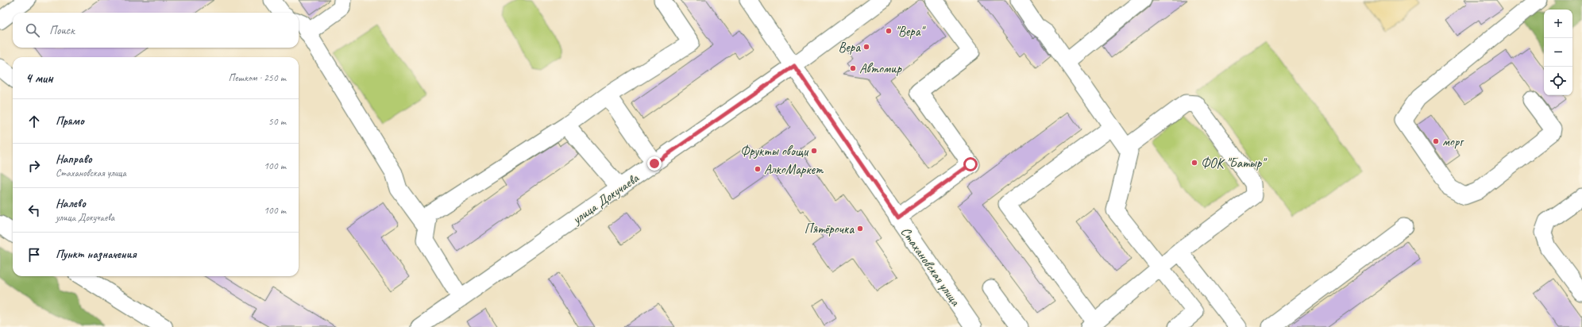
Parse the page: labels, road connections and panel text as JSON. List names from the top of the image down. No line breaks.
{"streets":{"street":["улица Докучаева","Стахановская улица"]},"crossings":[["улица Докучаева","Стахановская улица"]],"places":["\"Вера\"","Вера","Автомир","морг","Фрукты овощи","ФОК \"Батыр\"","АлкоМаркет","Пятёрочка"],"page":{"map_buttons":["+","−"],"search":"Поиск","heading":["4 мин","Пешком · 250 m"],"list":[["Прямо","50 m"],["Направо","Стахановская улица","100 m"],["Налево","улица Докучаева","100 m"],"Пункт назначения"]}}
